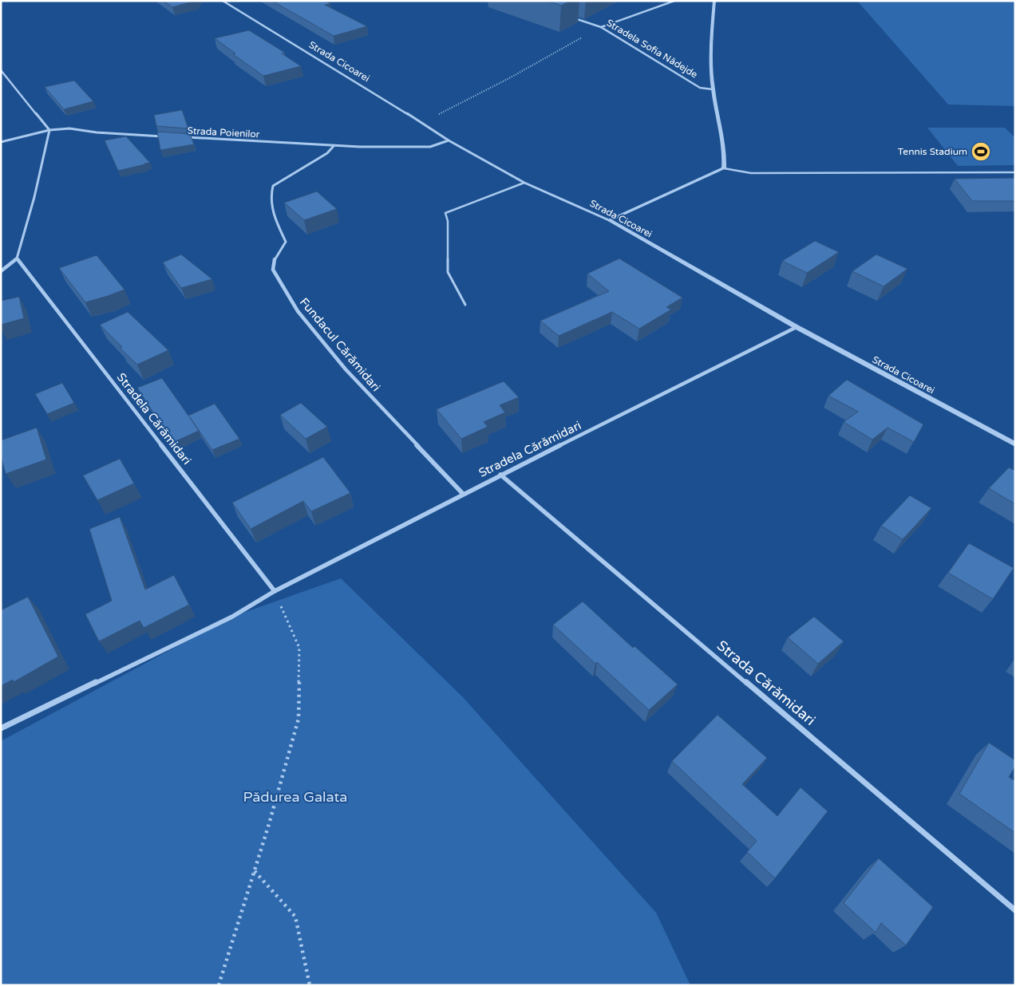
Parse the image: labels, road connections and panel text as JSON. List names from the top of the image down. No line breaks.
{"streets":{"street":["Stradela Sofia Nădejde","Strada Cicoarei","Strada Poienilor","Fundacul Cărămidari","Stradela Cărămidari","Strada Cărămidari"]},"crossings":[["Strada Cicoarei","Strada Poienilor"],["Strada Cicoarei","Stradela Cărămidari"],["Strada Poienilor","Fundacul Cărămidari"],["Fundacul Cărămidari","Stradela Cărămidari"],["Stradela Cărămidari","Strada Cărămidari"]],"parks":["Pădurea Galata"],"places":{"sports":["Tennis Stadium"]}}
